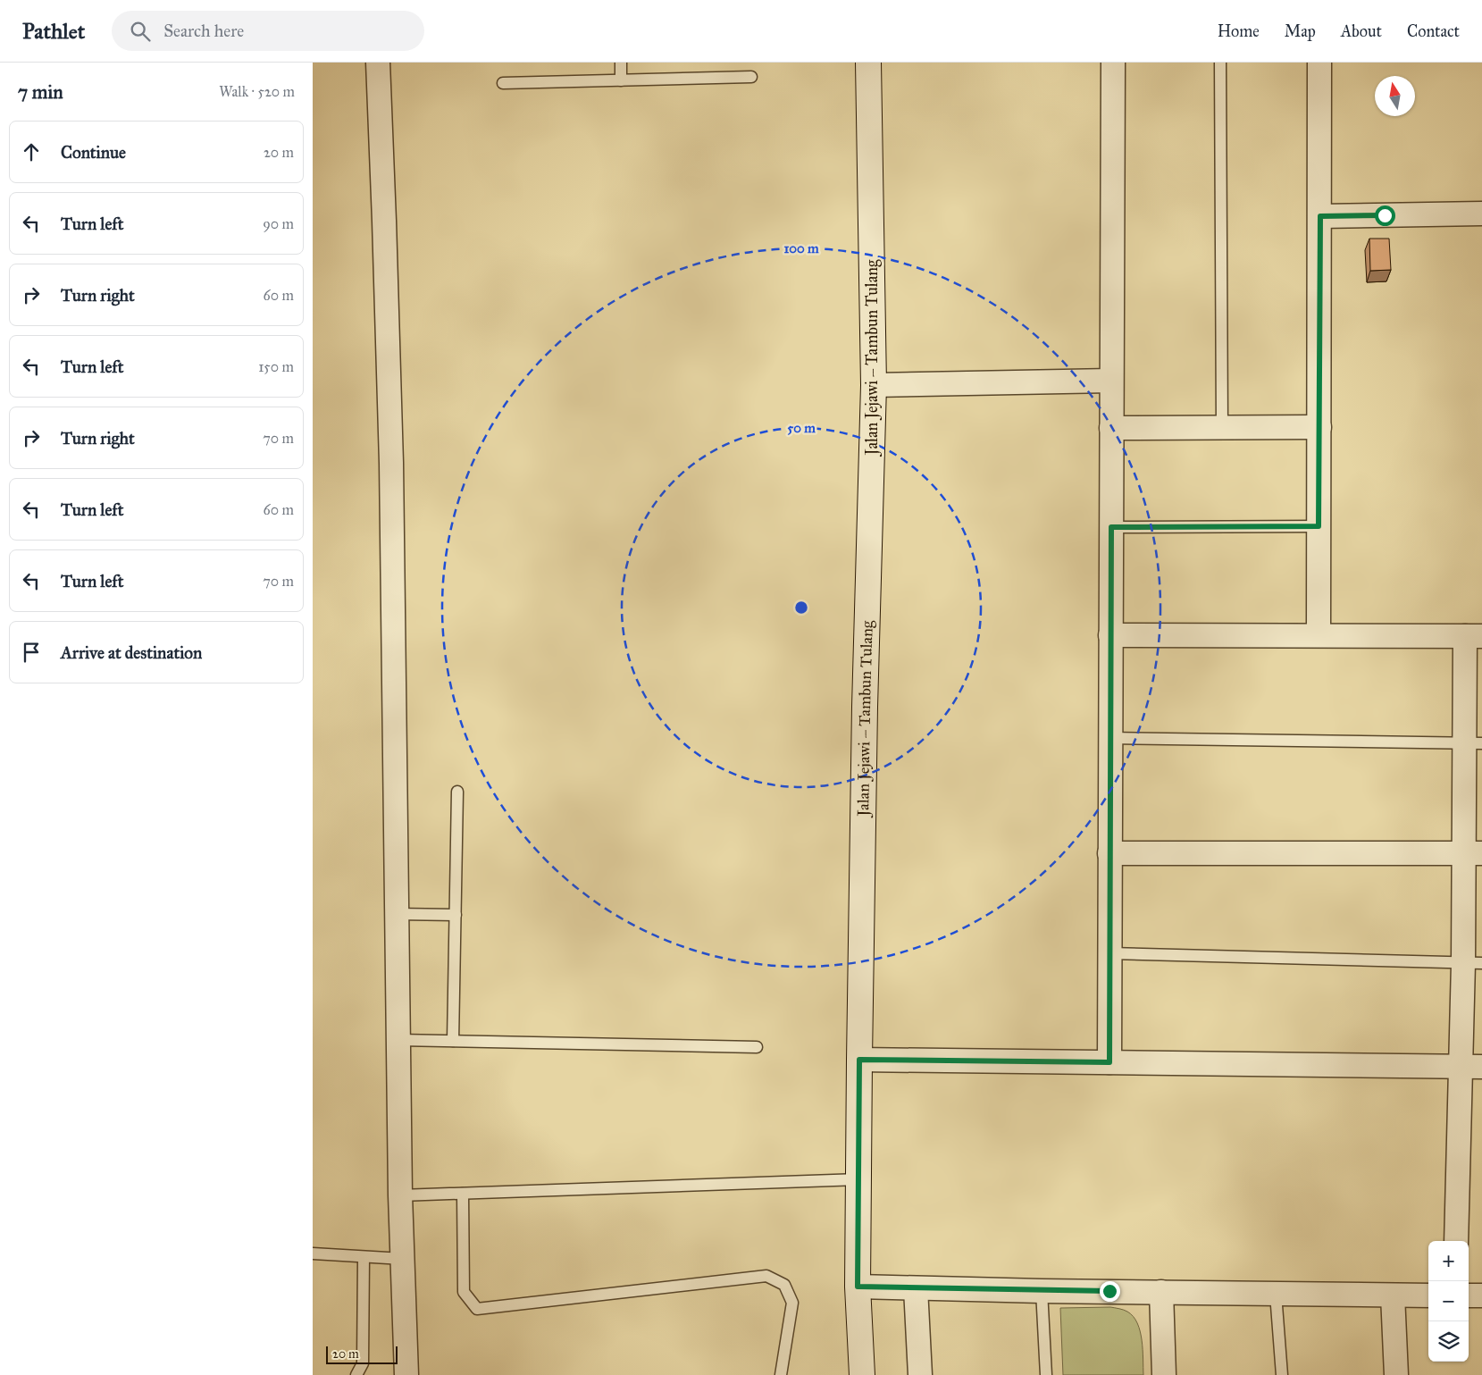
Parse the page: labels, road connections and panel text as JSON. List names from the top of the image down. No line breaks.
{"streets":{"street":["Jalan Jejawi – Tambun Tulang"]},"scale_bar":"20 m","north":"top","page":{"header":"Pathlet","search":"Search here","nav":["Home","Map","About","Contact"],"heading":["7 min","Walk · 520 m"],"list":[["Continue","20 m"],["Turn left","90 m"],["Turn right","60 m"],["Turn left","150 m"],["Turn right","70 m"],["Turn left","60 m"],["Turn left","70 m"],"Arrive at destination"],"map_buttons":["+","−"],"scale":"20 m"},"rings":["100 m","50 m"]}
